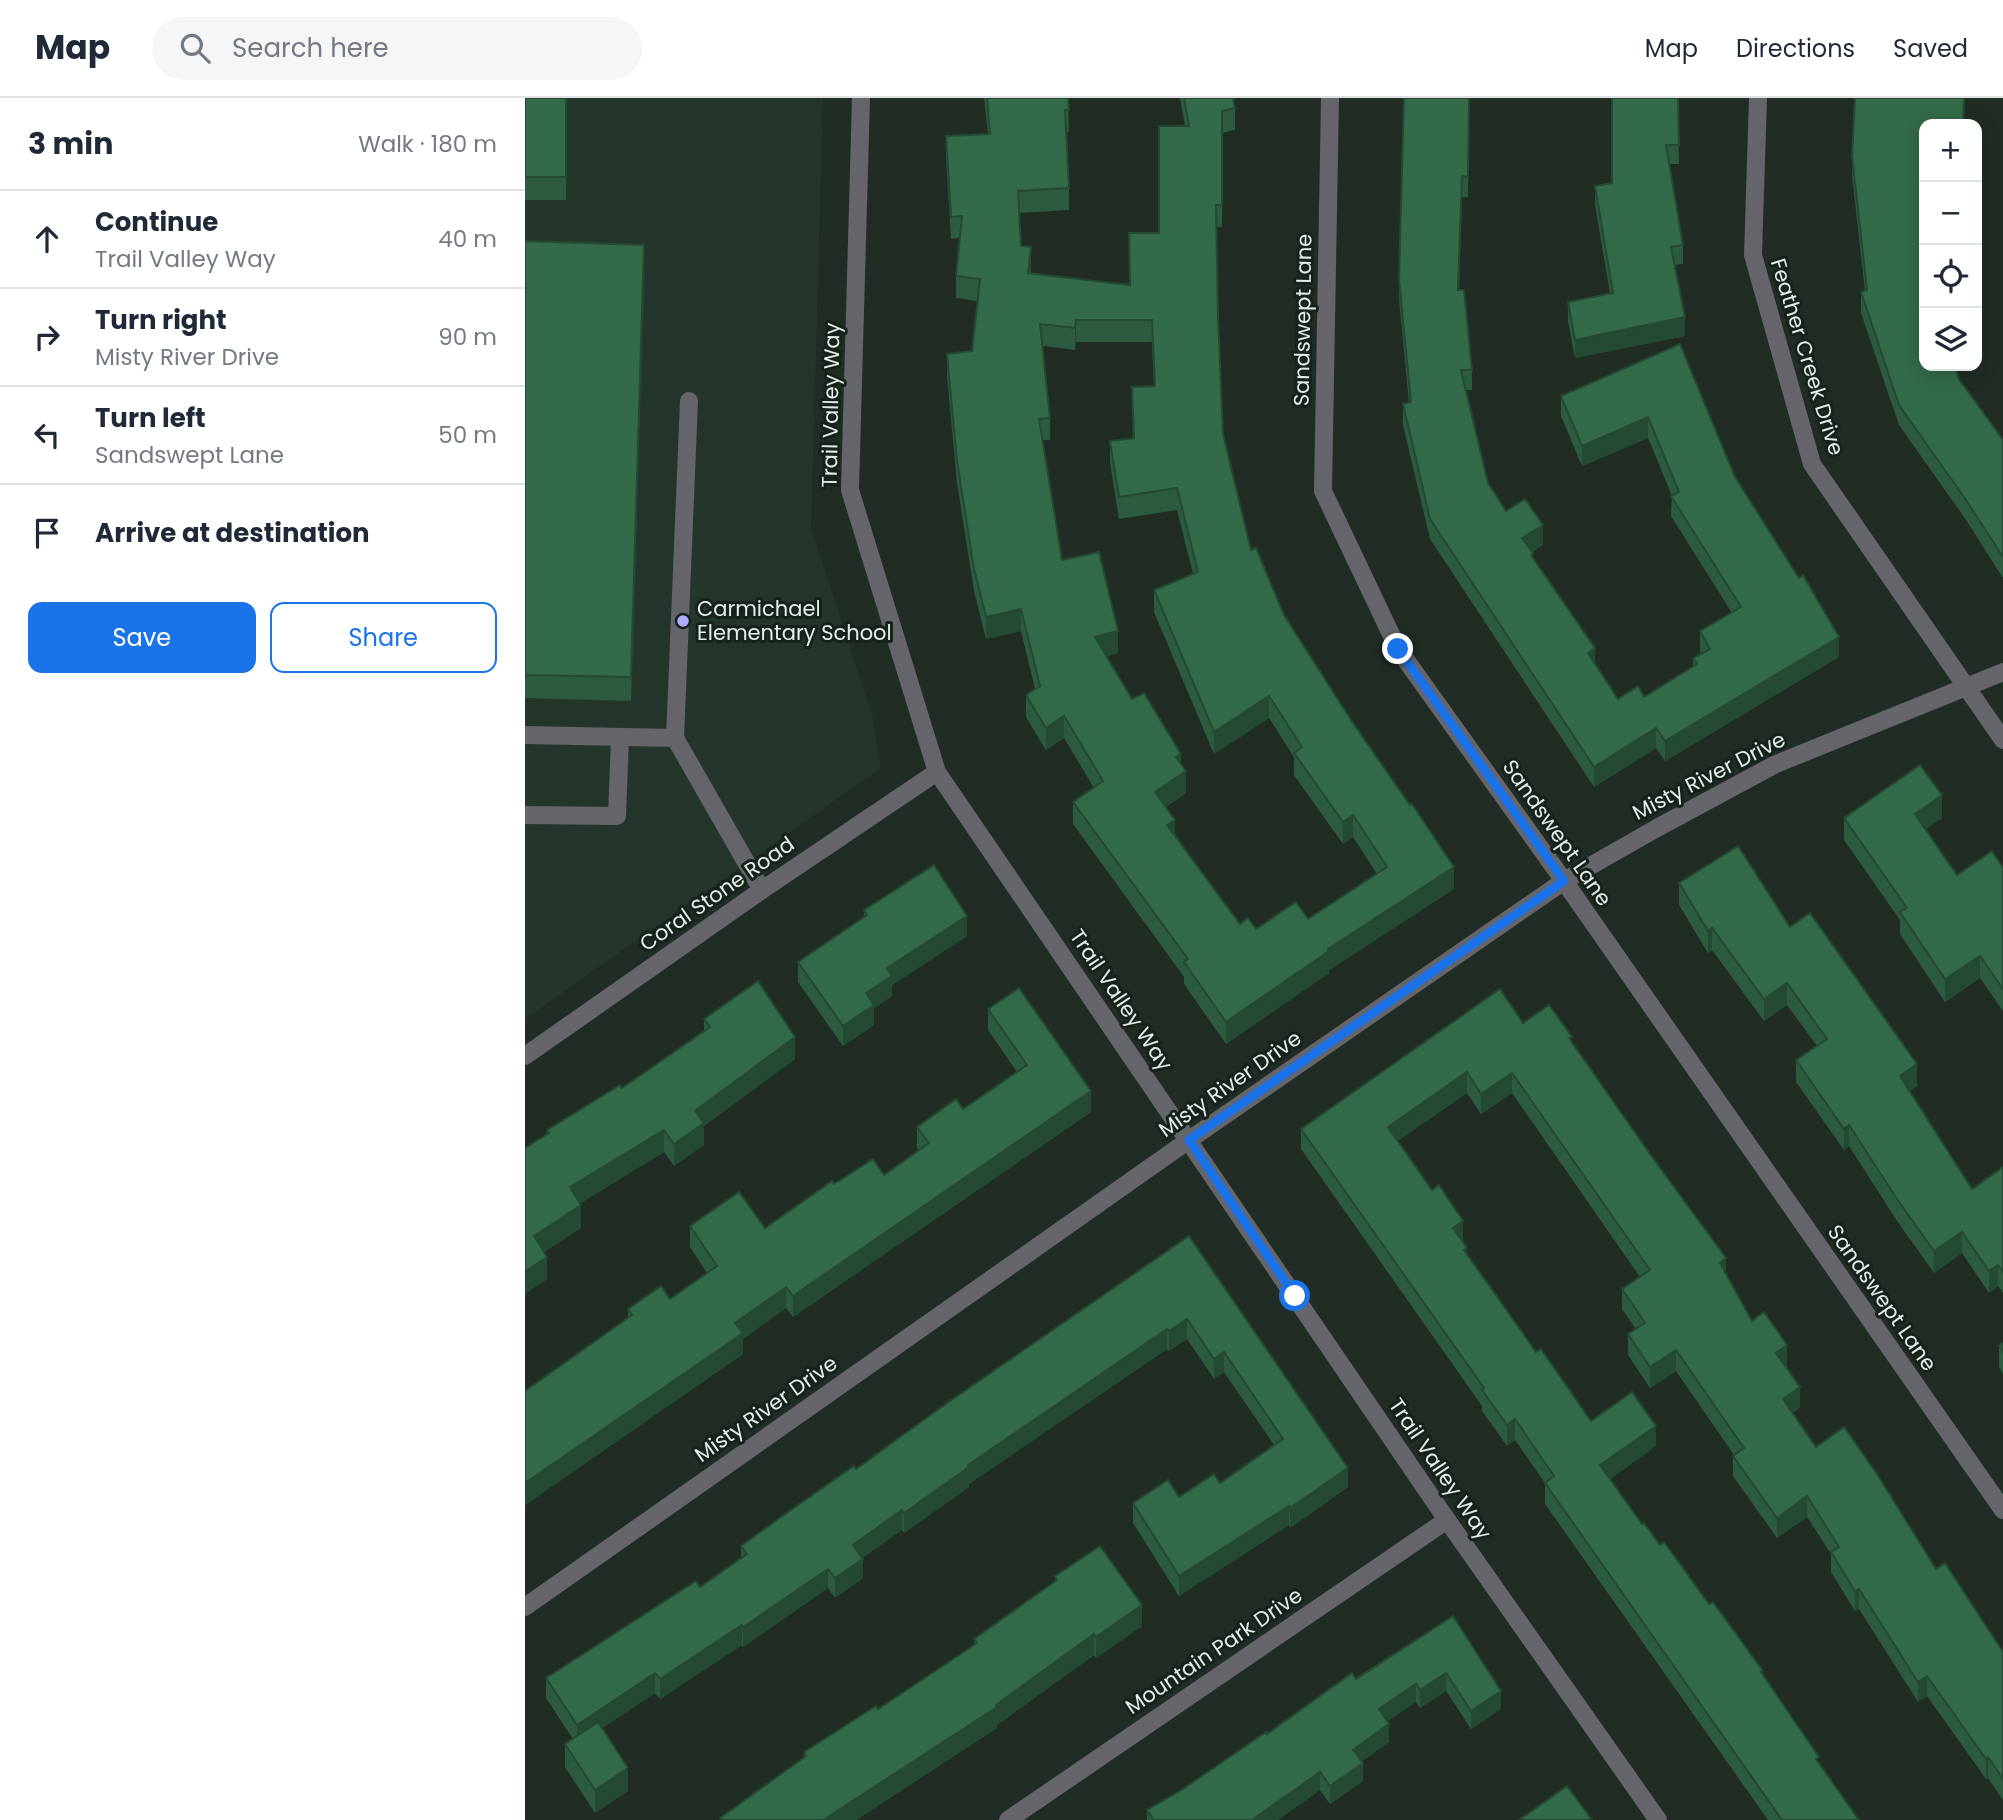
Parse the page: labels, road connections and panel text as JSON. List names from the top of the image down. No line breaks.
{"streets":{"street":["Sandswept Lane","Feather Creek Drive","Trail Valley Way","Misty River Drive","Coral Stone Road","Mountain Park Drive"]},"crossings":[["Sandswept Lane","Misty River Drive"],["Feather Creek Drive","Misty River Drive"],["Trail Valley Way","Misty River Drive"],["Trail Valley Way","Coral Stone Road"],["Trail Valley Way","Mountain Park Drive"]],"places":["Carmichael Elementary School"],"page":{"header":"Map","search":"Search here","nav":["Map","Directions","Saved"],"heading":["3 min","Walk · 180 m"],"map_buttons":["+","−"],"list":[["Continue","Trail Valley Way","40 m"],["Turn right","Misty River Drive","90 m"],["Turn left","Sandswept Lane","50 m"],"Arrive at destination"],"buttons":["Save","Share"]}}
